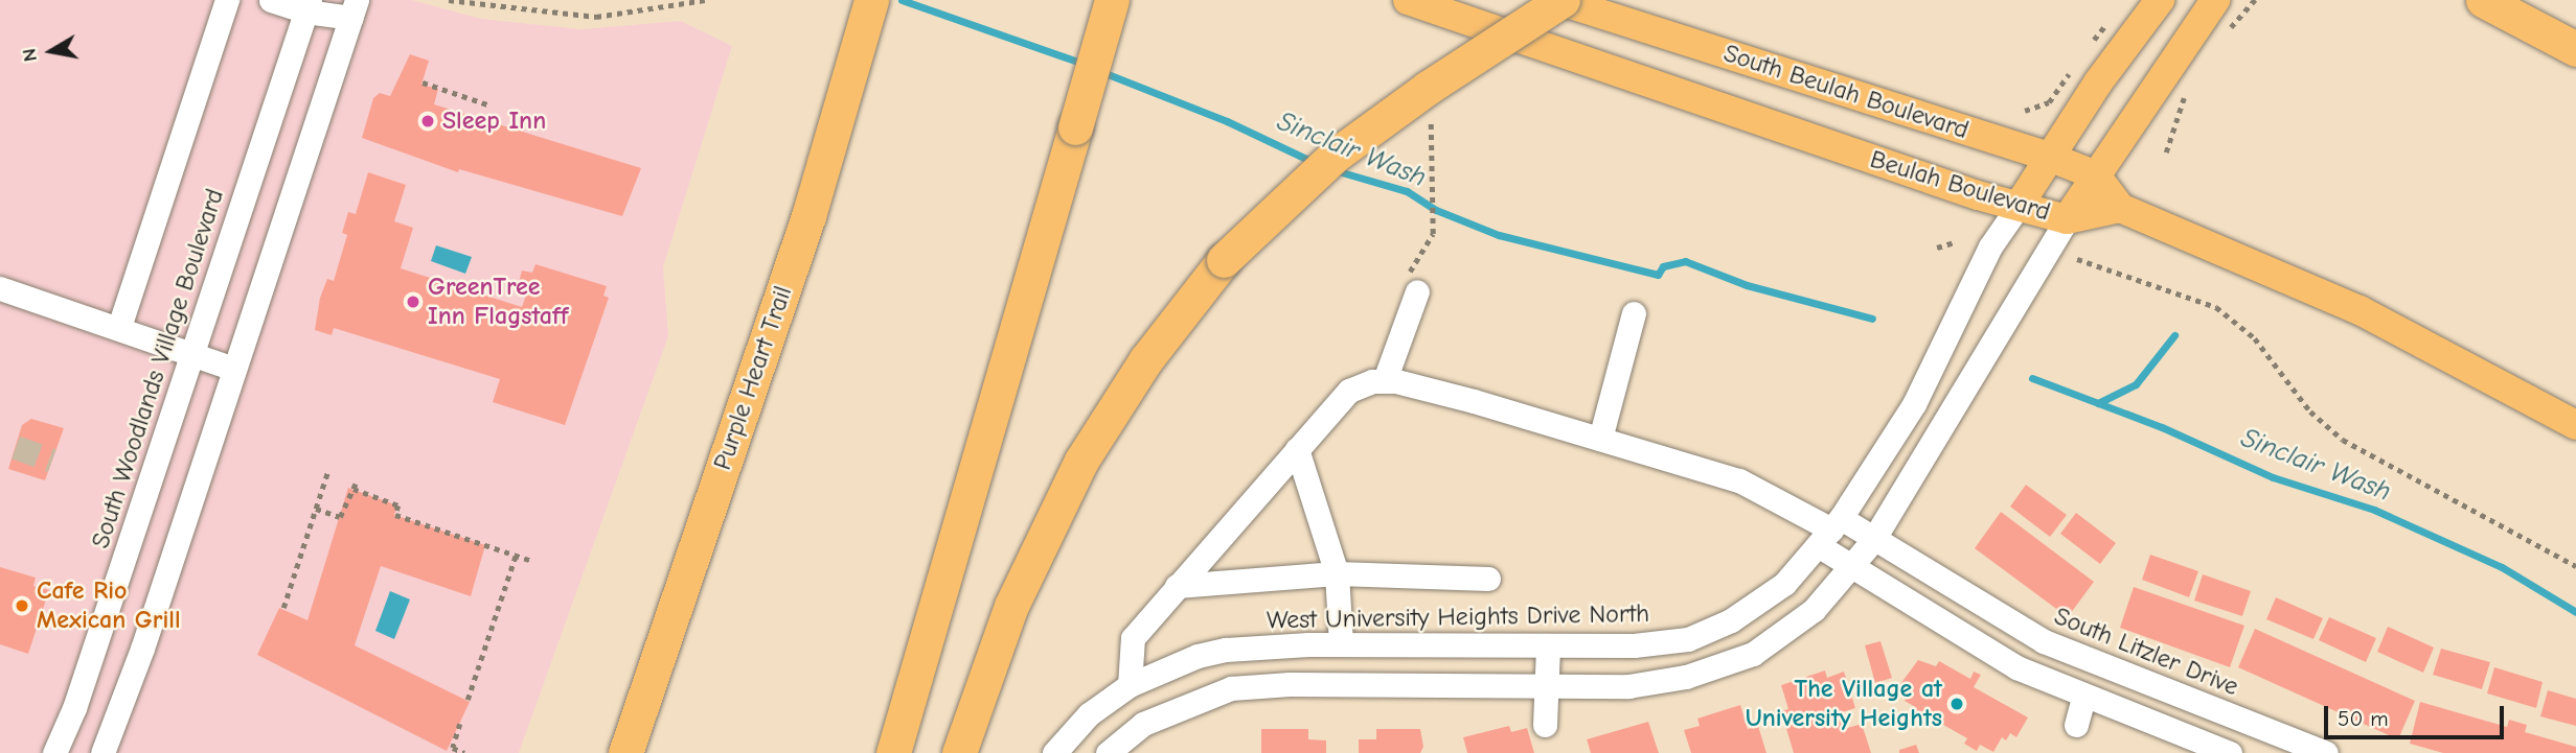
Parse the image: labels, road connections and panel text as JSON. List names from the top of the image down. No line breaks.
{"streets":{"highway":["Purple Heart Trail"],"main road":["South Beulah Boulevard","Beulah Boulevard"],"street":["South Woodlands Village Boulevard","West University Heights Drive North","South Litzler Drive"]},"crossings":[["Beulah Boulevard","West University Heights Drive North"],["West University Heights Drive North","South Litzler Drive"]],"water":["Sinclair Wash"],"places":["Sleep Inn","GreenTree Inn Flagstaff","Cafe Rio Mexican Grill","The Village at University Heights"],"scale_bar":"50 m","north":"left"}
